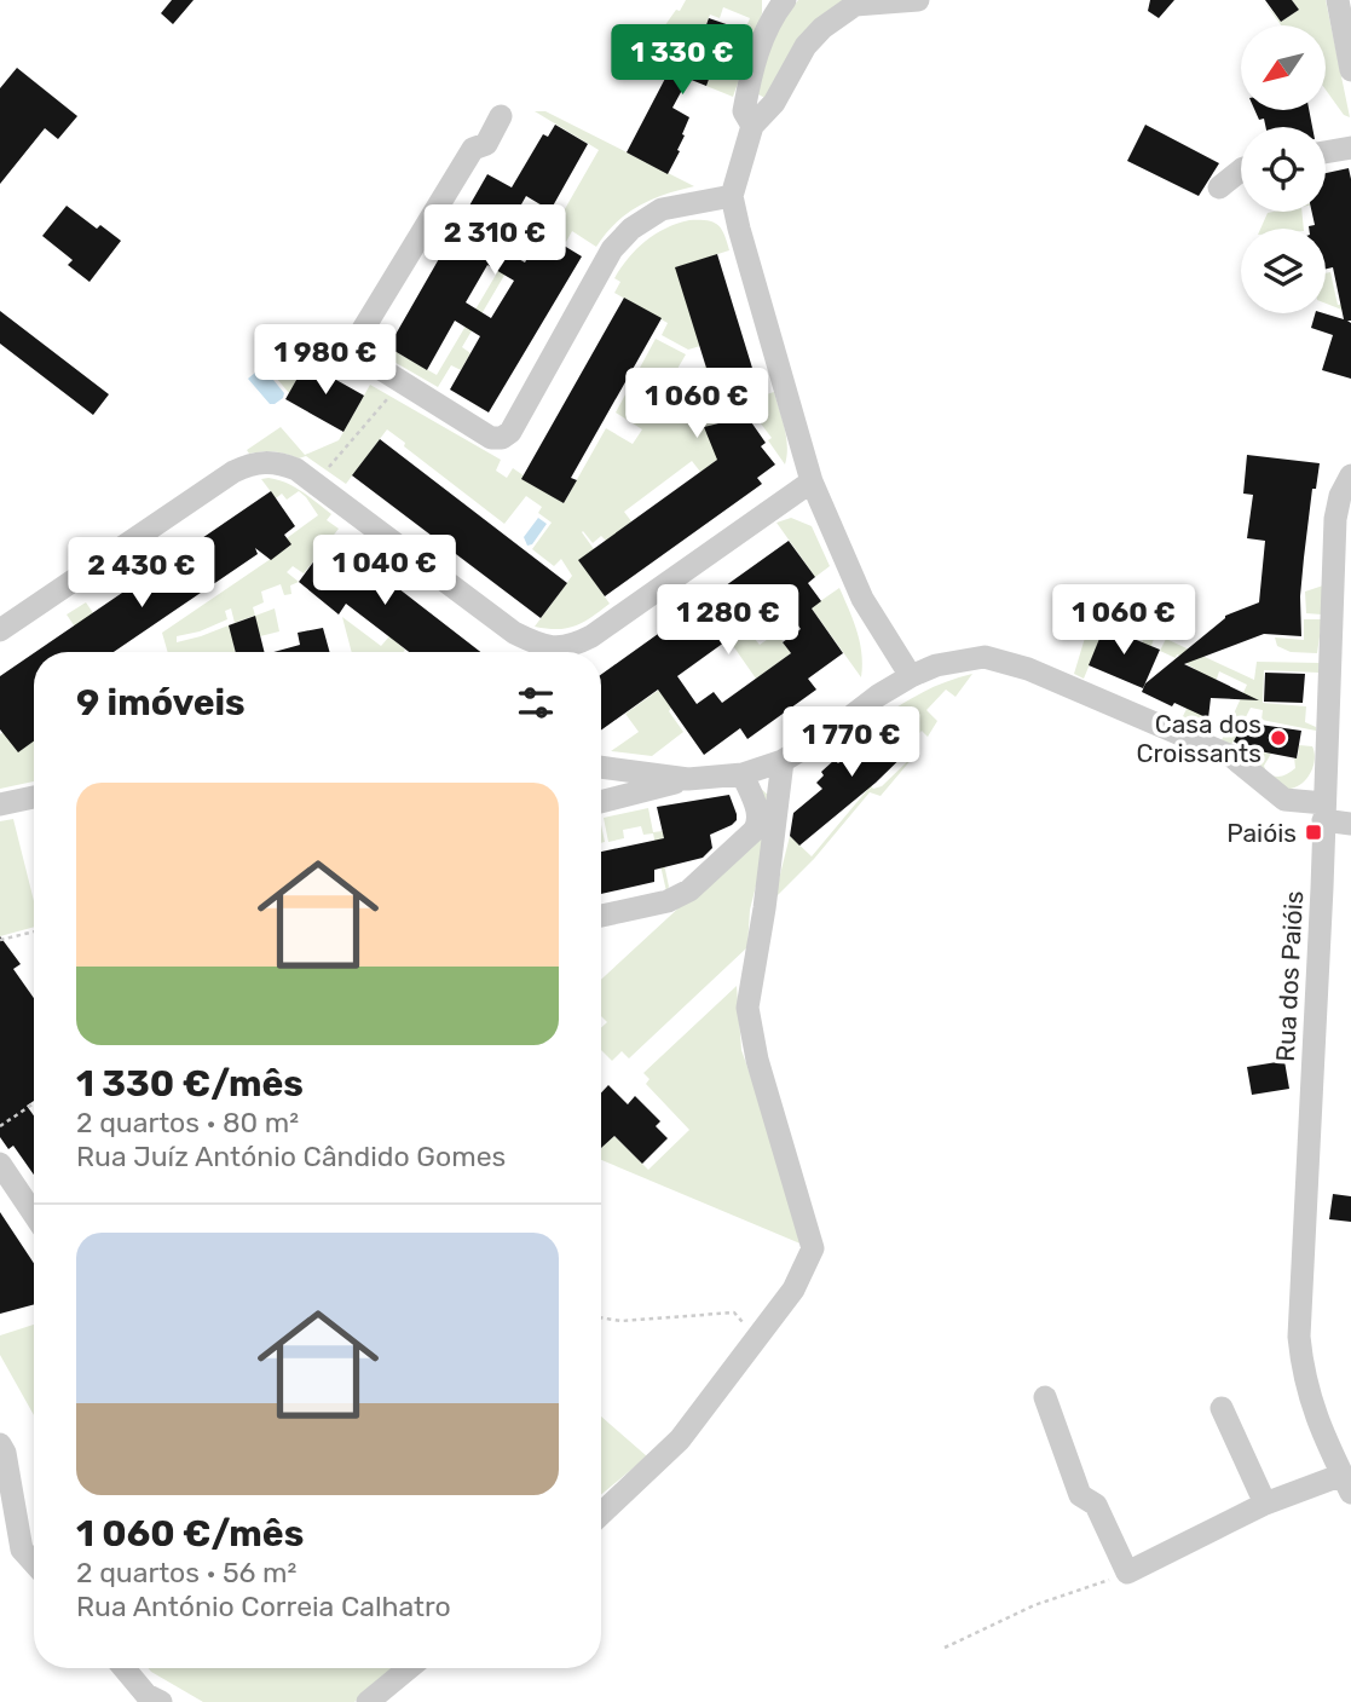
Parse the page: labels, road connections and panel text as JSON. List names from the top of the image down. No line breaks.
{"streets":{"street":["Rua dos Paióis"]},"places":{"other":["Casa dos Croissants"],"transit":["Paióis"]},"north":"bottom left","page":{"price":["1 330 €","2 310 €","1 980 €","1 060 €","1 040 €","2 430 €","1 280 €","1 060 €","1 770 €"],"heading":"9 imóveis","list":[{"name":"1 330 €/mês","note":"2 quartos · 80 m² · Rua Juíz António Cândido Gomes"},{"name":"1 060 €/mês","note":"2 quartos · 56 m² · Rua António Correia Calhatro"}]}}
